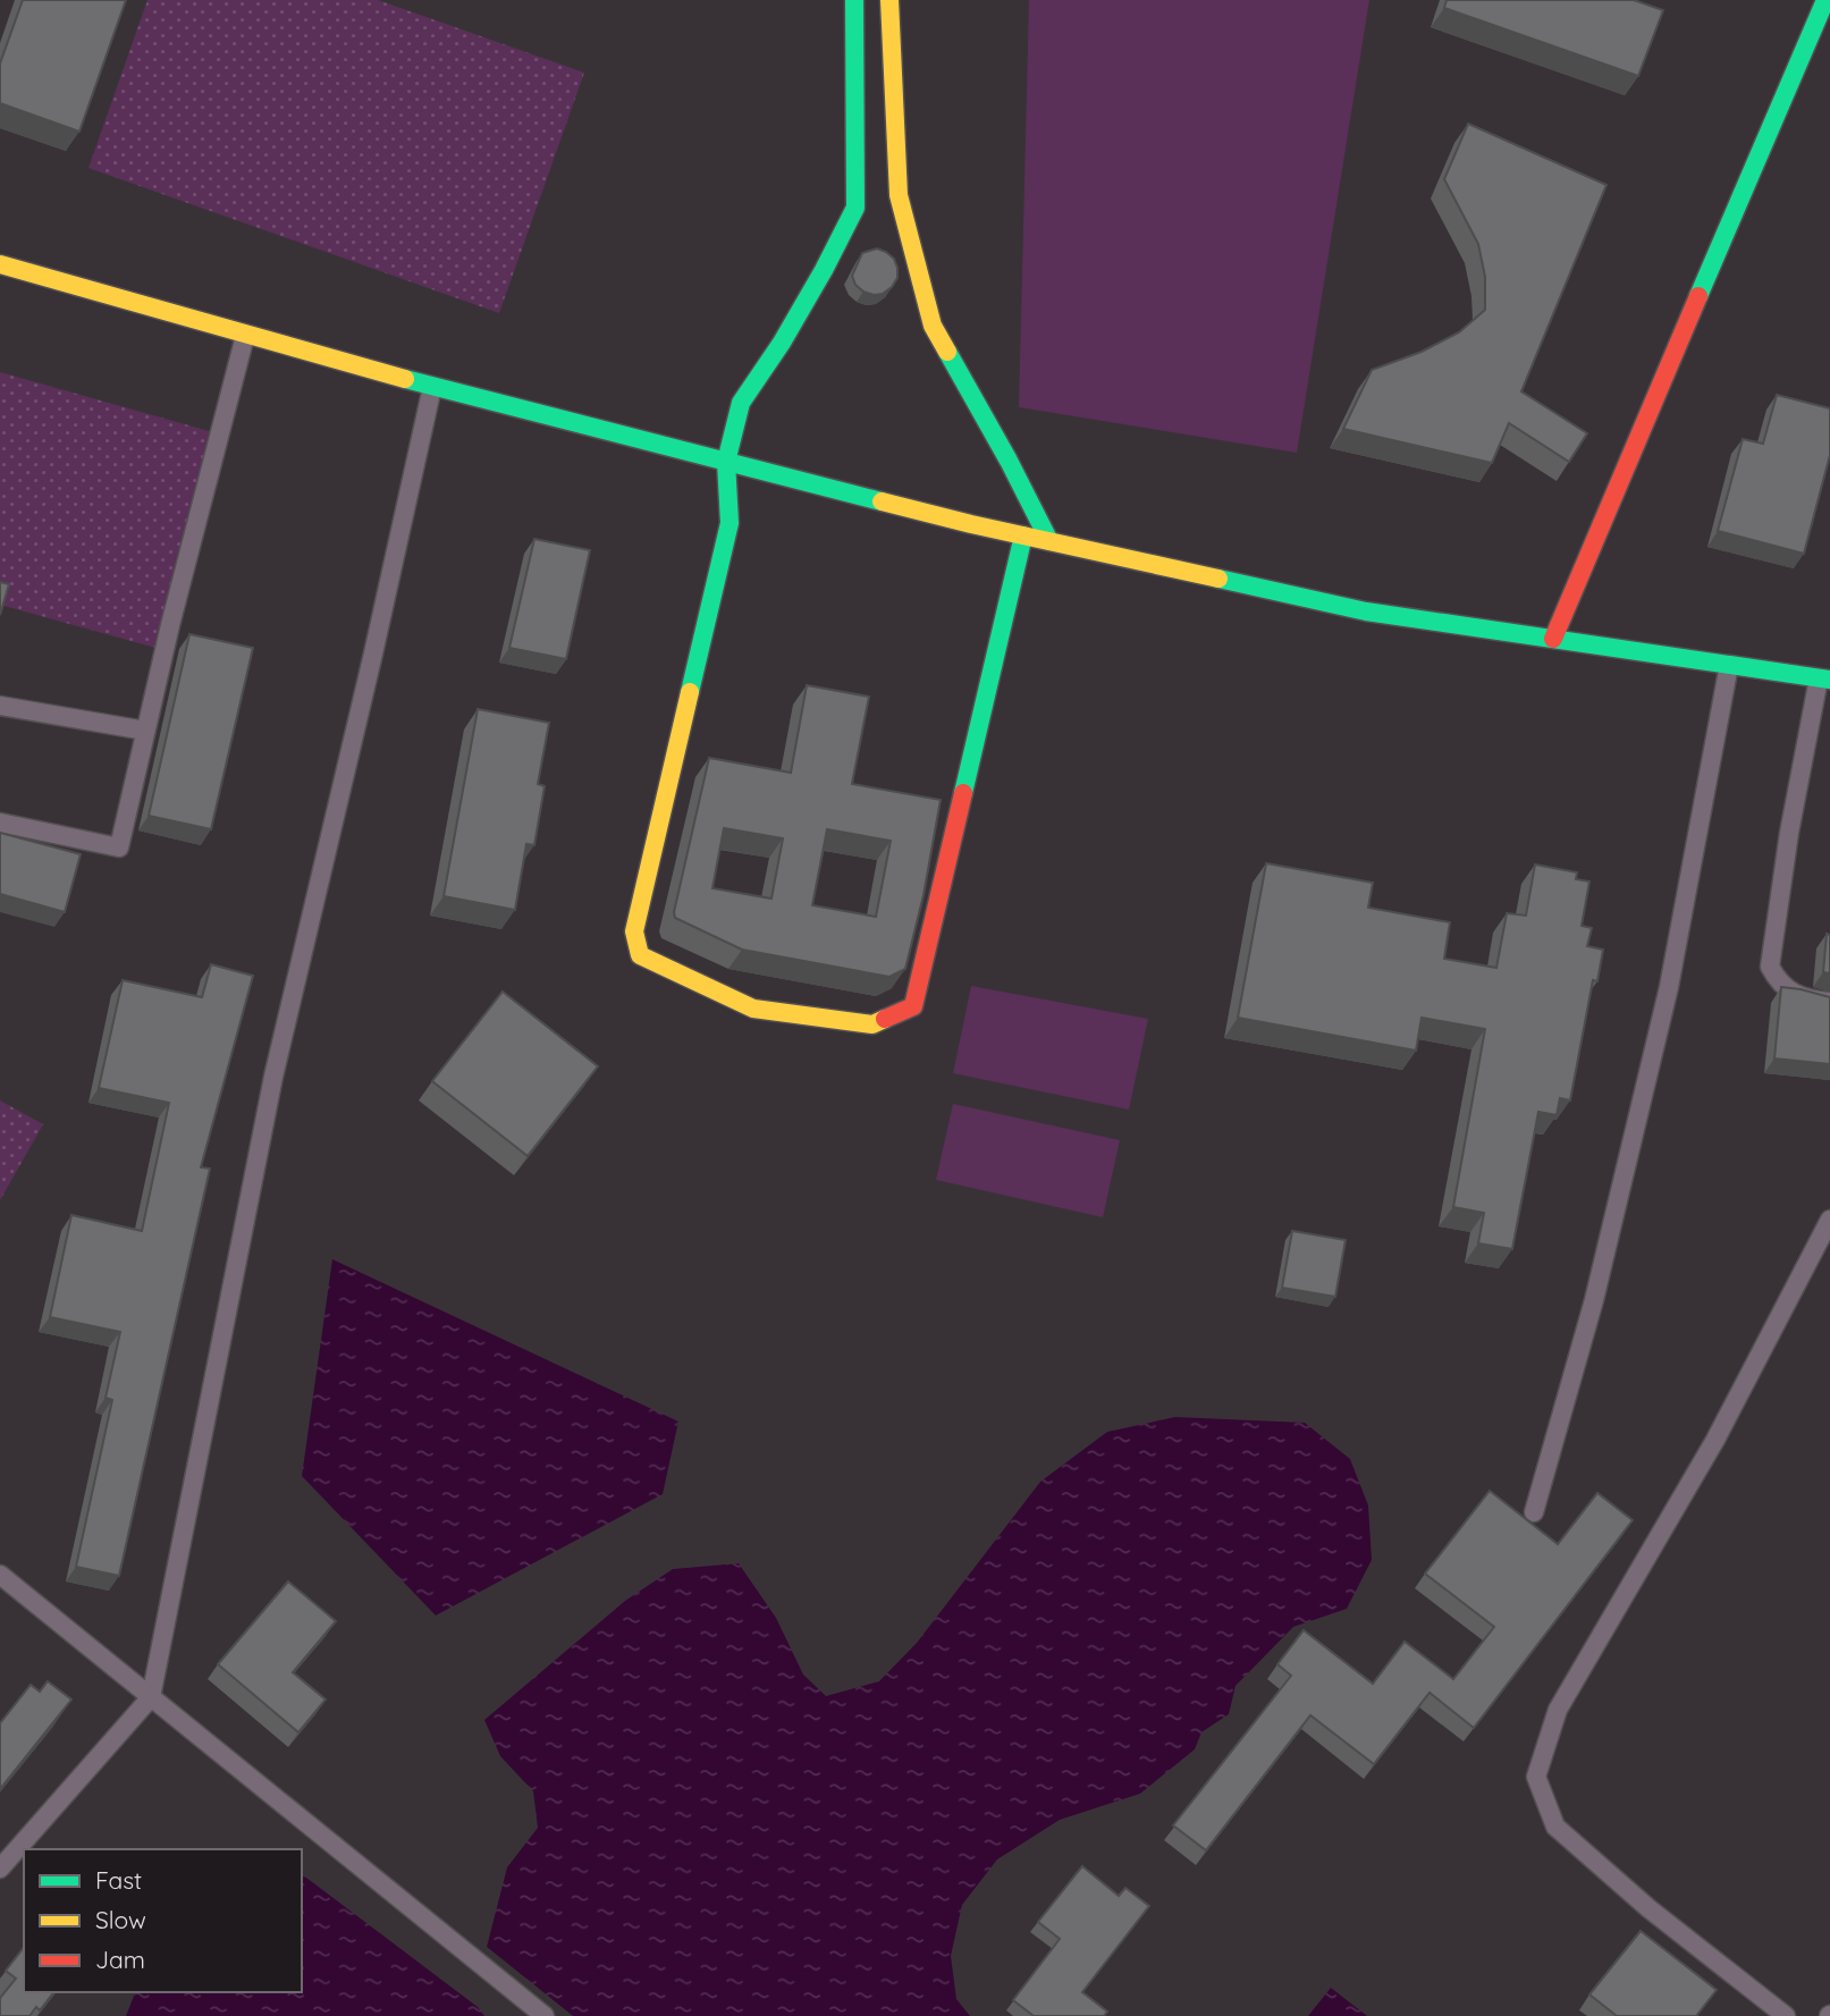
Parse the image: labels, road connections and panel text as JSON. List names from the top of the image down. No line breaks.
{"legend":["Fast","Slow","Jam"]}
